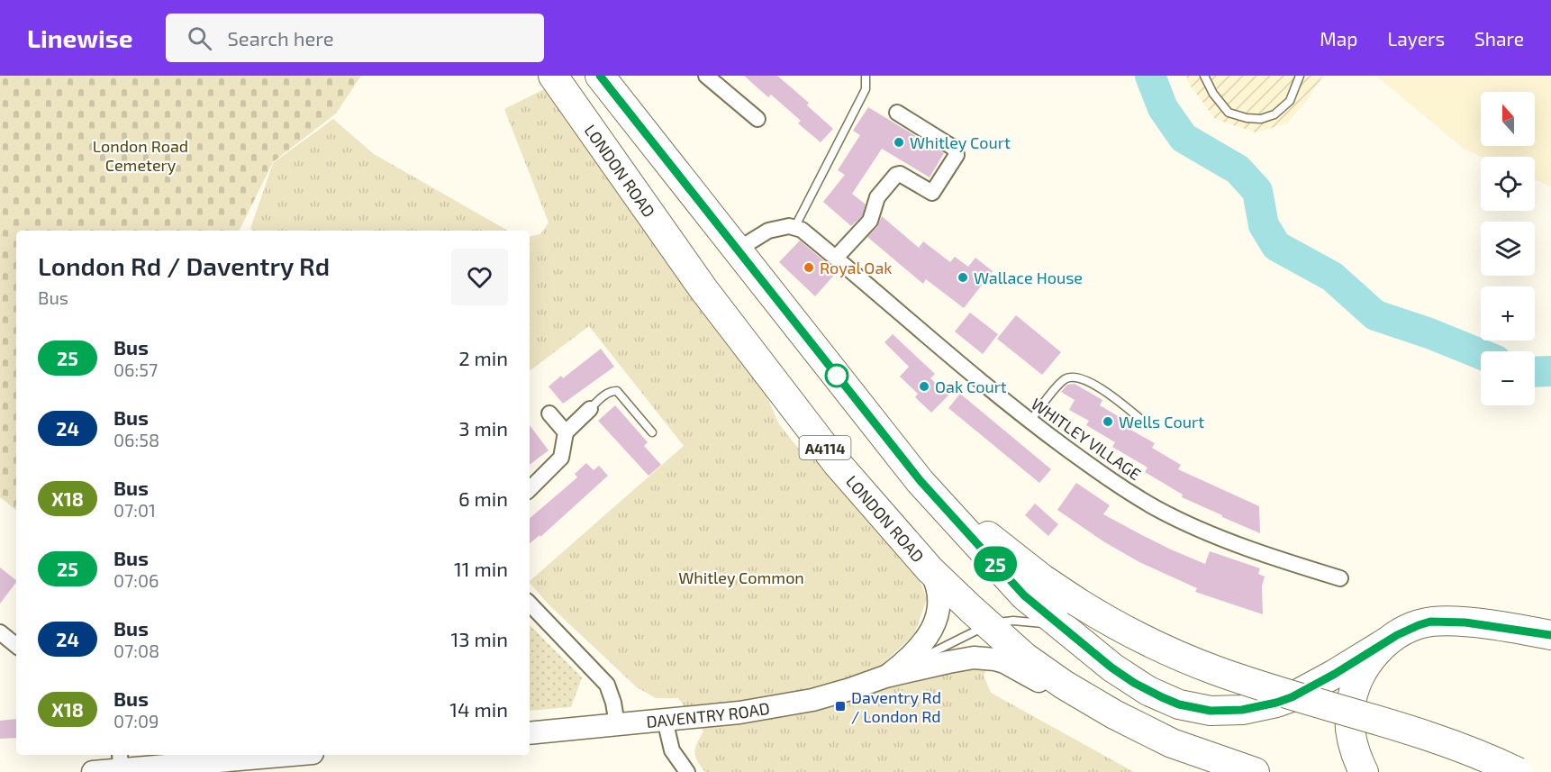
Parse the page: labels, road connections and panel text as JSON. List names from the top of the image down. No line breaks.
{"streets":{"highway":["LONDON ROAD","A4114"],"street":["WHITLEY VILLAGE","DAVENTRY ROAD"]},"crossings":[["LONDON ROAD","DAVENTRY ROAD"]],"parks":["London Road Cemetery","Whitley Common"],"places":{"other":["Whitley Court","Royal Oak","Wallace House","Oak Court","Wells Court"],"transit":["Daventry Rd / London Rd"]},"lines":["bus line 25"],"north":"top","page":{"header":"Linewise","search":"Search here","nav":["Map","Layers","Share"],"on_map":"25","map_buttons":["+","−"],"heading":["London Rd / Daventry Rd","Bus"],"list":[{"mark":"25","name":"Bus","note":"06:57","value":"2 min"},{"mark":"24","name":"Bus","note":"06:58","value":"3 min"},{"mark":"X18","name":"Bus","note":"07:01","value":"6 min"},{"mark":"25","name":"Bus","note":"07:06","value":"11 min"},{"mark":"24","name":"Bus","note":"07:08","value":"13 min"},{"mark":"X18","name":"Bus","note":"07:09","value":"14 min"}]}}
